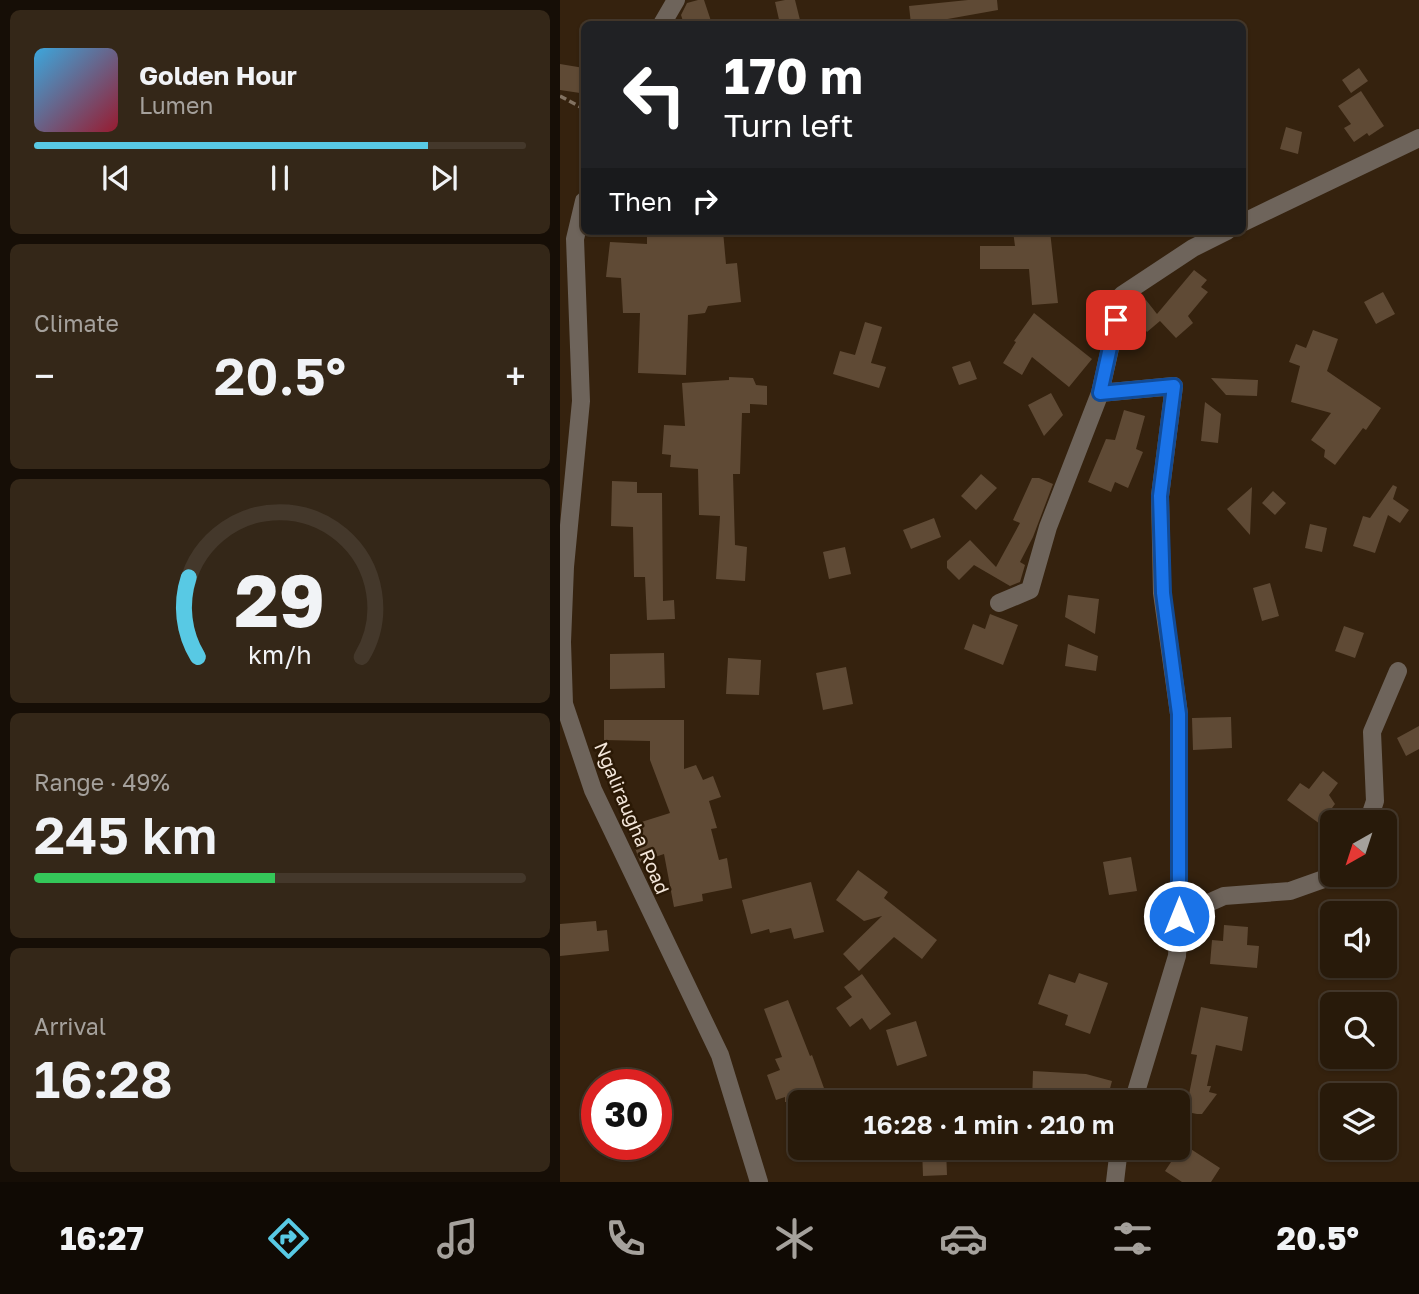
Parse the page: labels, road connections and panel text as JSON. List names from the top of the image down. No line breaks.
{"streets":{"street":["Ngaliraugha Road"]},"north":"bottom left","page":{"turn":["170 m","Turn left"],"song":["Golden Hour","Lumen"],"then":"Then","tile":["Climate",["Range · 49%","245 km"],["Arrival","16:28"]],"heat":["−","20.5°","+"],"limit":"30","trip":"16:28 · 1 min · 210 m","tabs":["16:27","20.5°"],"gauge":["29","km/h"]}}
